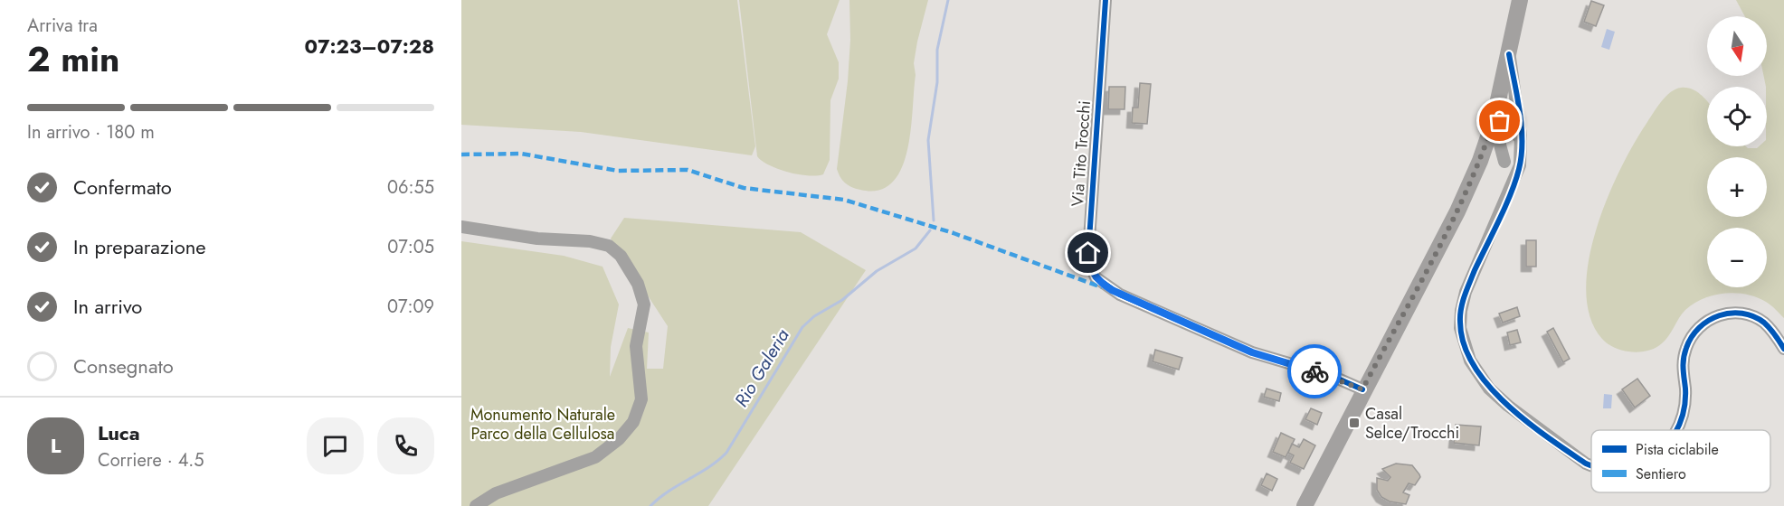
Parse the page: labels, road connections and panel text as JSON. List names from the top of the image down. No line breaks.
{"streets":{"street":["Via Tito Trocchi"]},"water":["Rio Galeria"],"parks":["Monumento Naturale Parco della Cellulosa"],"places":{"transit":["Casal Selce/Trocchi"]},"legend":["Pista ciclabile","Sentiero"],"north":"bottom","page":{"heading":["2 min","Arriva tra","07:23–07:28"],"panel":["Luca","Corriere · 4.5"],"map_buttons":["+","−"],"bar":"In arrivo · 180 m","list":[["Confermato","06:55"],["In preparazione","07:05"],["In arrivo","07:09"],"Consegnato"],"round":"L"}}
